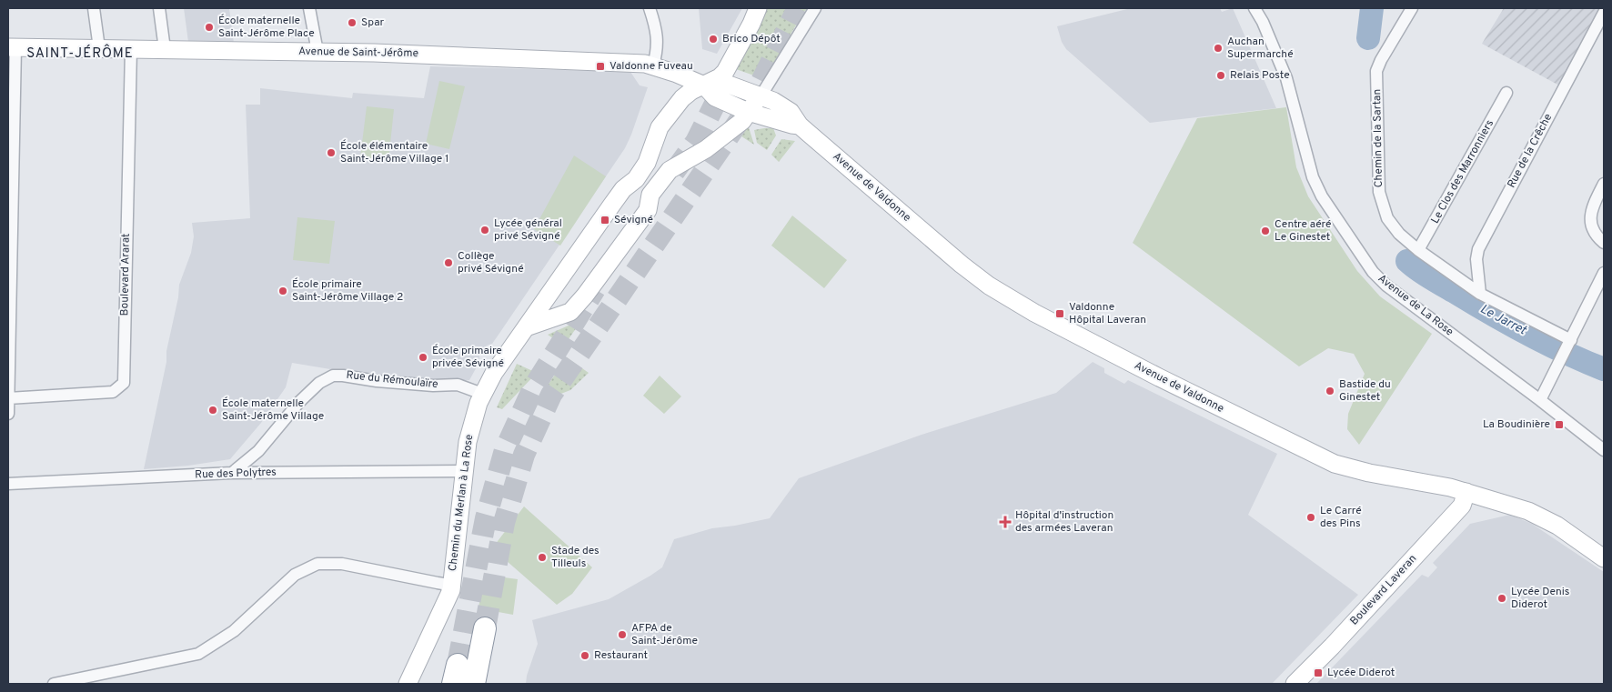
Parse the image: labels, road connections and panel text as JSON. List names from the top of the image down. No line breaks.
{"streets":{"street":["Avenue de Saint-Jérôme","Chemin de la Sartan","Rue de la Crêche","Le Clos des Marronniers","Avenue de Valdonne","Boulevard Ararat","Avenue de La Rose","Rue du Rémoulaïre","Rue des Polytres","Chemin du Merlan à La Rose","Boulevard Laveran"]},"crossings":[["Avenue de Saint-Jérôme","Avenue de Valdonne"],["Avenue de Saint-Jérôme","Boulevard Ararat"],["Avenue de Saint-Jérôme","Chemin du Merlan à La Rose"],["Chemin de la Sartan","Rue de la Crêche"],["Chemin de la Sartan","Le Clos des Marronniers"],["Avenue de Valdonne","Chemin du Merlan à La Rose"],["Avenue de Valdonne","Boulevard Laveran"],["Rue du Rémoulaïre","Rue des Polytres"],["Rue du Rémoulaïre","Chemin du Merlan à La Rose"],["Rue des Polytres","Chemin du Merlan à La Rose"]],"districts":["SAINT-JÉRÔME"],"water":["Le Jarret"],"places":{"other":["Spar","École maternelle Saint-Jérôme Place","Brico Dépôt","Auchan Supermarché","Relais Poste","École élémentaire Saint-Jérôme Village 1","Lycée général privé Sévigné","Centre aéré Le Ginestet","Collège privé Sévigné","École primaire Saint-Jérôme Village 2","École primaire privée Sévigné","Bastide du Ginestet","École maternelle Saint-Jérôme Village","Le Carré des Pins","Stade des Tilleuls","Lycée Denis Diderot","AFPA de Saint-Jérôme","Restaurant"],"transit":["Valdonne Fuveau","Sévigné","Valdonne Hôpital Laveran","La Boudinière","Lycée Diderot"],"health":["Hôpital d'instruction des armées Laveran"]}}
